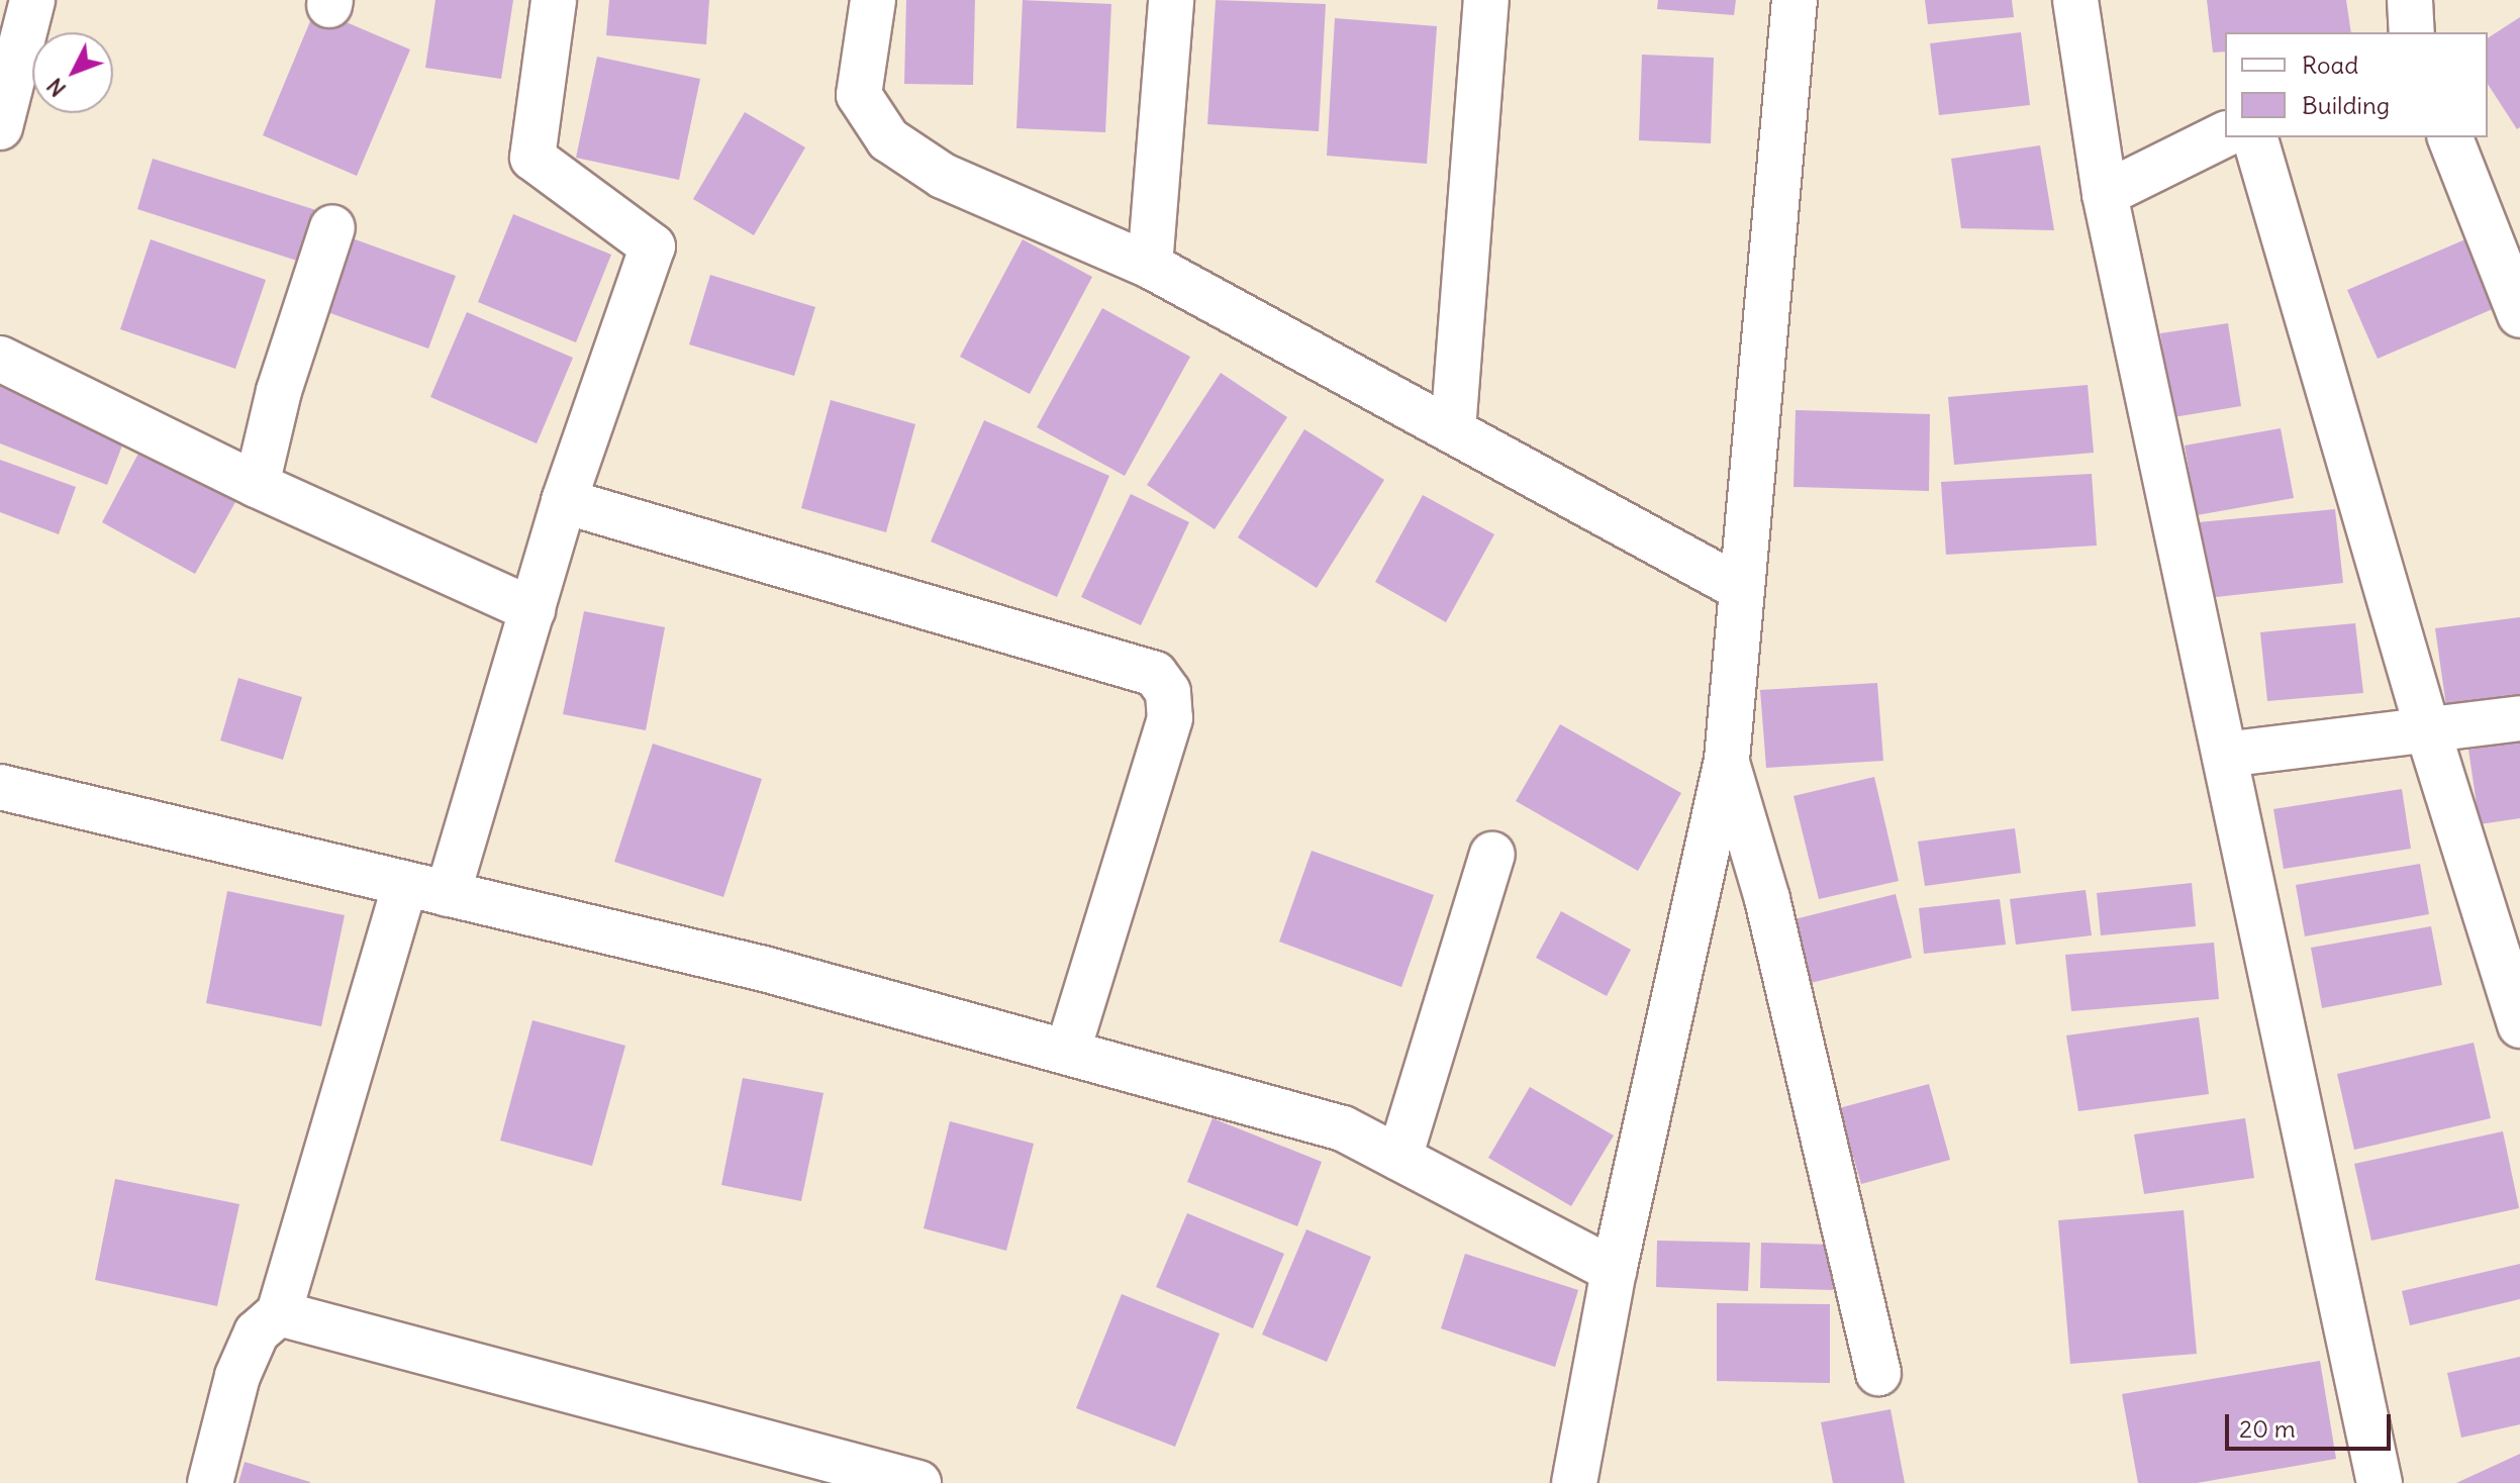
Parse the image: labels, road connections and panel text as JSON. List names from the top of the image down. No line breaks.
{"legend":["Road","Building"],"scale_bar":"20 m","north":"bottom left"}
